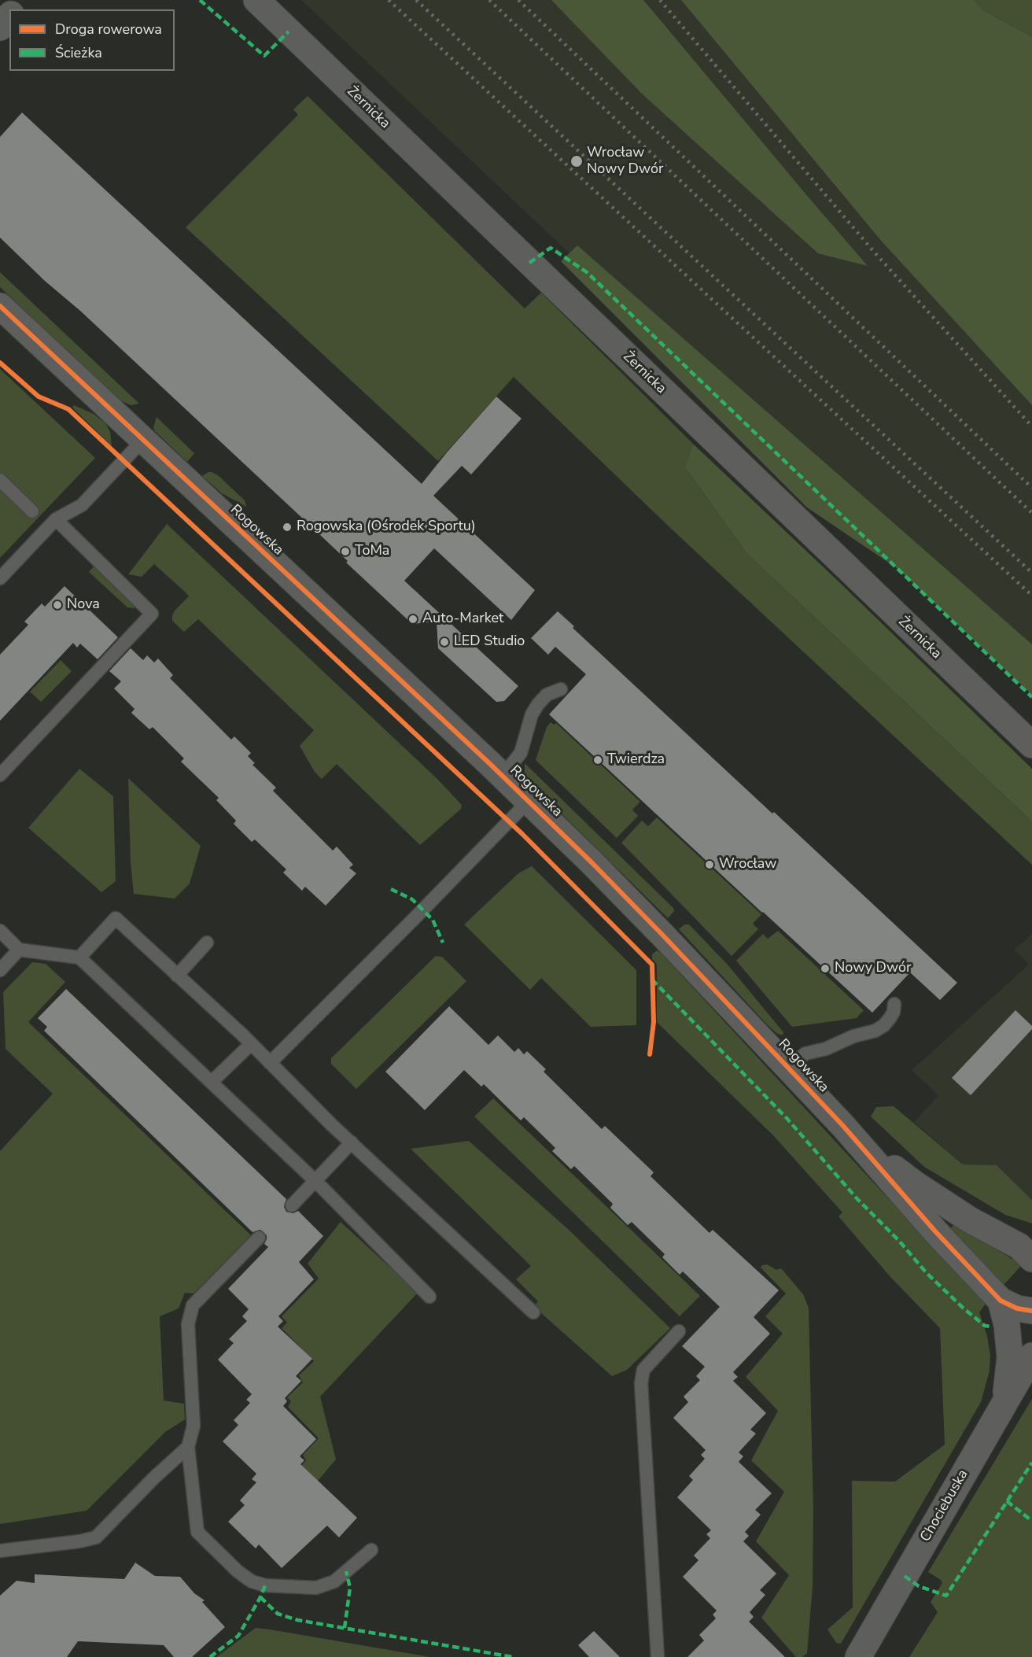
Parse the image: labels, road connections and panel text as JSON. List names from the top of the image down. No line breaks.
{"streets":{"street":["Żernicka","Rogowska","Chociebuska"]},"crossings":[["Rogowska","Chociebuska"]],"places":["Wrocław Nowy Dwór","Rogowska (Ośrodek Sportu)","ToMa","Nova","Auto-Market","LED Studio","Twierdza","Wrocław","Nowy Dwór"],"legend":["Droga rowerowa","Ścieżka"]}
